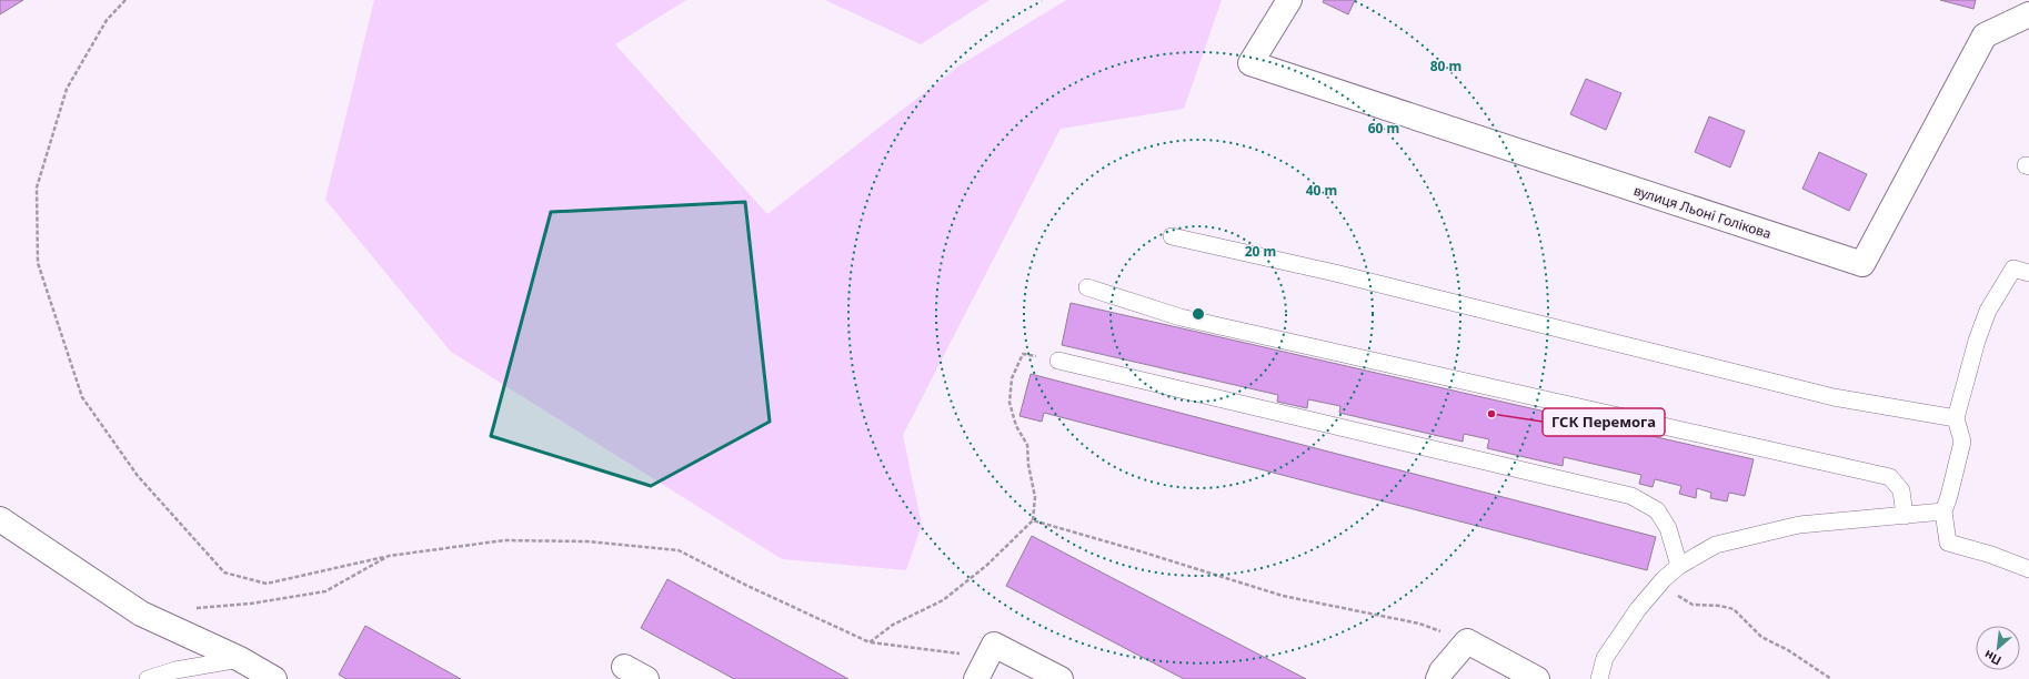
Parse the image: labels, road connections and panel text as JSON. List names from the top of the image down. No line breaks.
{"streets":{"street":["вулиця Льоні Голікова"]},"places":["ГСК Перемога"],"north":"bottom left","rings":["80 m","60 m","40 m","20 m"]}
